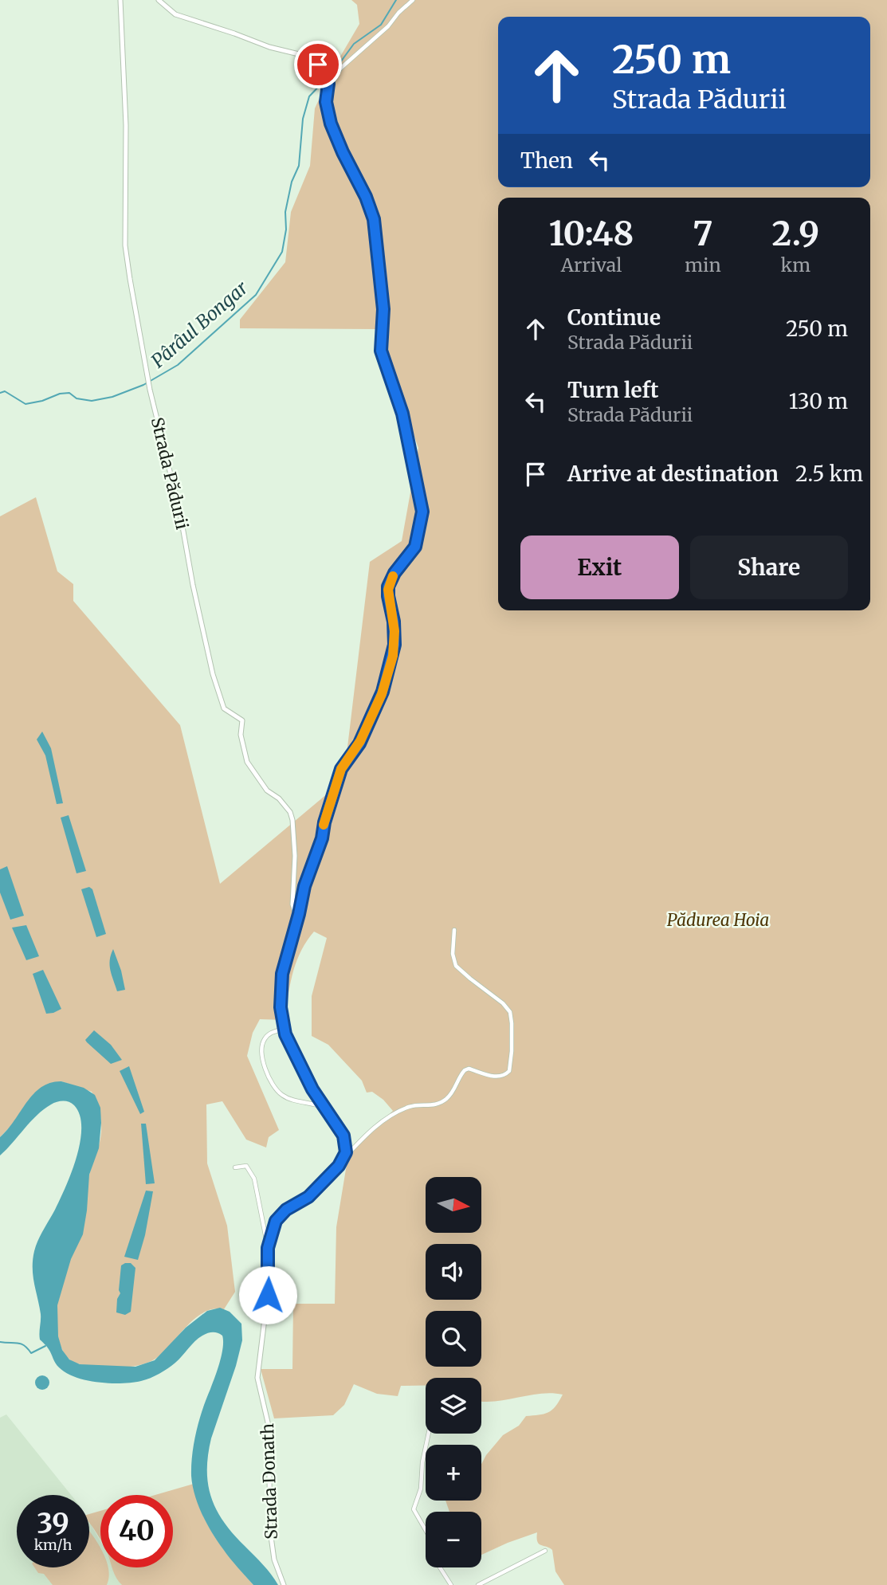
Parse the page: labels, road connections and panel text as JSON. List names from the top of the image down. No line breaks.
{"streets":{"street":["Strada Pădurii","Strada Donath"]},"crossings":[["Strada Pădurii","Strada Donath"]],"water":["Pârâul Bongar"],"parks":["Pădurea Hoia"],"north":"right","page":{"turn":["250 m","Strada Pădurii"],"then":"Then","eta":["10:48","Arrival","7","min","2.9","km"],"list":[{"name":"Continue","note":"Strada Pădurii","value":"250 m"},{"name":"Turn left","note":"Strada Pădurii","value":"130 m"},{"name":"Arrive at destination","value":"2.5 km"}],"buttons":["Exit","Share"],"map_buttons":["+","−"],"speed":"39 km/h","limit":"40"}}
